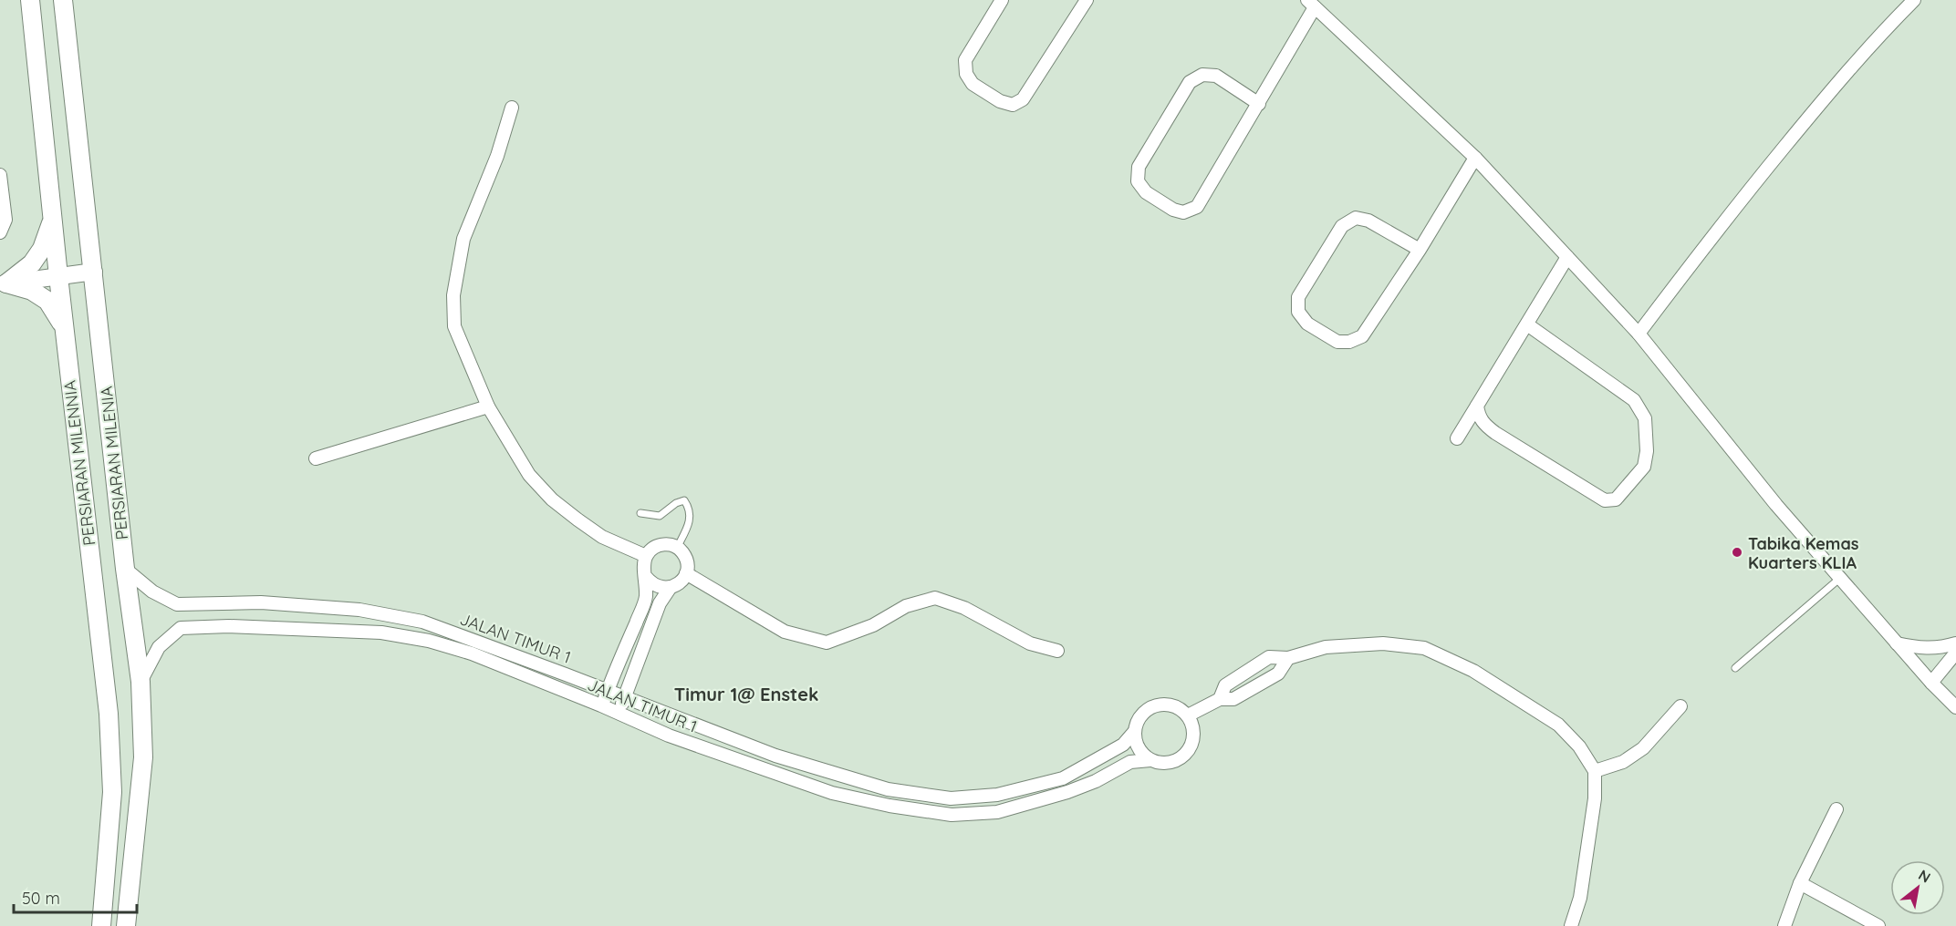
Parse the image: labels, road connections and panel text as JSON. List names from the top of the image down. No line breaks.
{"streets":{"main road":["PERSIARAN MILENNIA","PERSIARAN MILENIA"],"street":["JALAN TIMUR 1"]},"crossings":[["PERSIARAN MILENIA","JALAN TIMUR 1"]],"districts":["Timur 1@ Enstek"],"places":["Tabika Kemas Kuarters KLIA"],"scale_bar":"50 m","north":"top right"}
